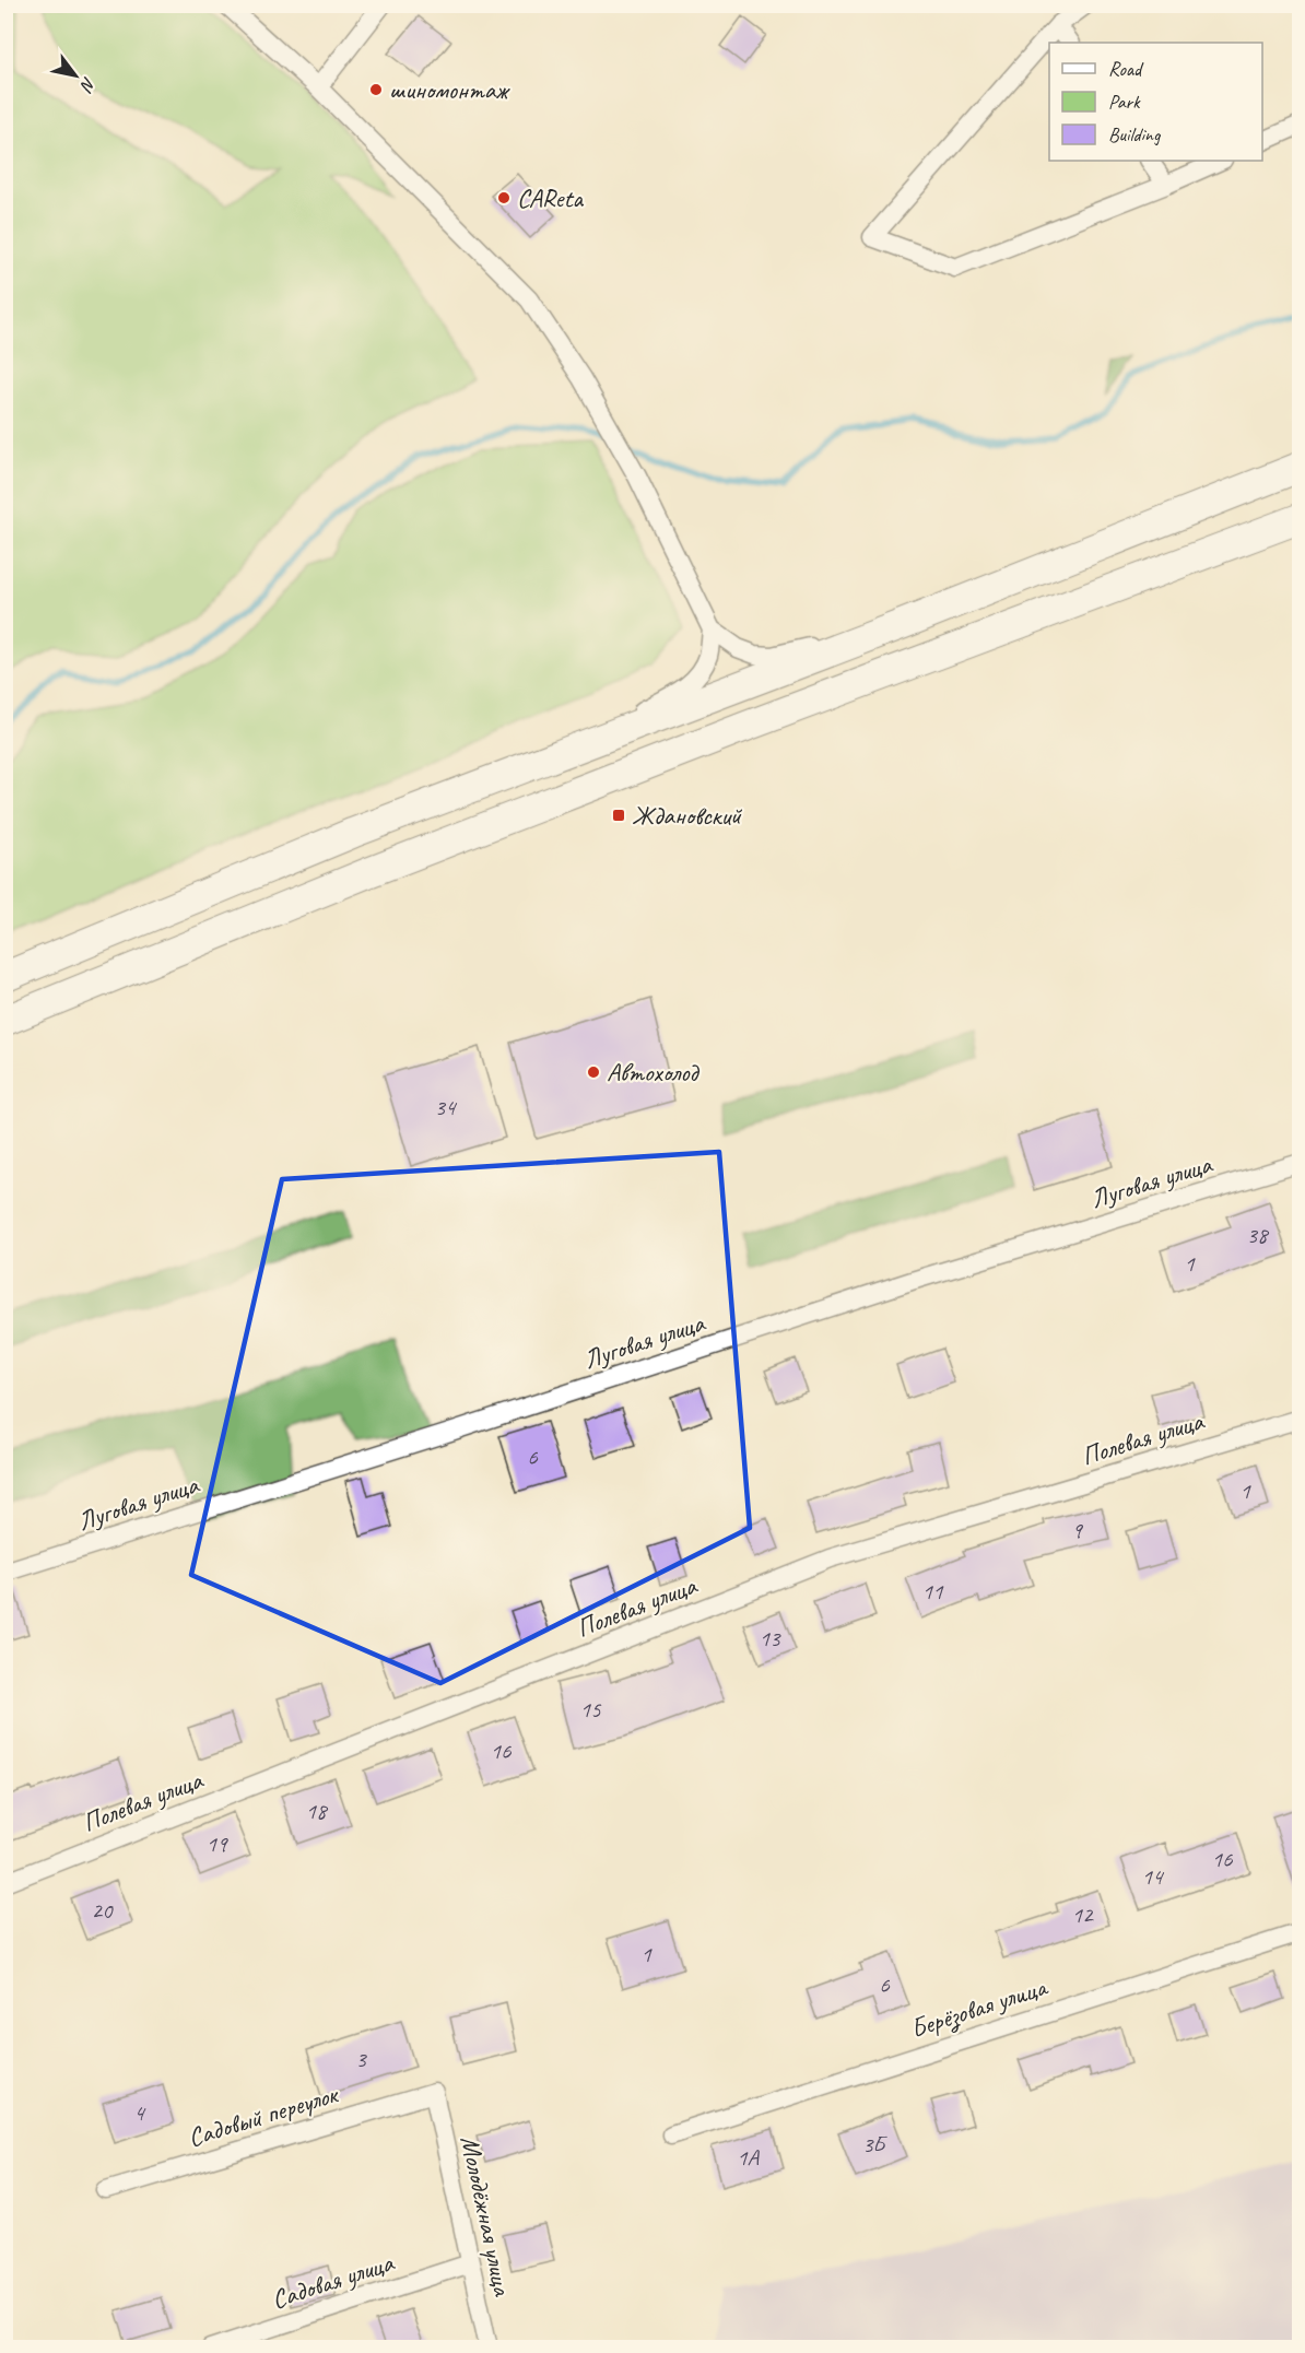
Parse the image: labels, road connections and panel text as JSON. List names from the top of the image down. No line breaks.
{"streets":{"street":["Луговая улица","Полевая улица","Берёзовая улица","Садовый переулок","Молодёжная улица","Садовая улица"]},"crossings":[["Садовый переулок","Молодёжная улица"],["Молодёжная улица","Садовая улица"]],"places":{"other":["шиномонтаж","CAReta","Автохолод"],"transit":["Ждановский"]},"house_numbers":["34","38","1","6","1","9","11","13","15","16","18","19","16","14","20","12","1","6","3","4","3Б","1А"],"legend":["Road","Park","Building"],"north":"bottom right"}
